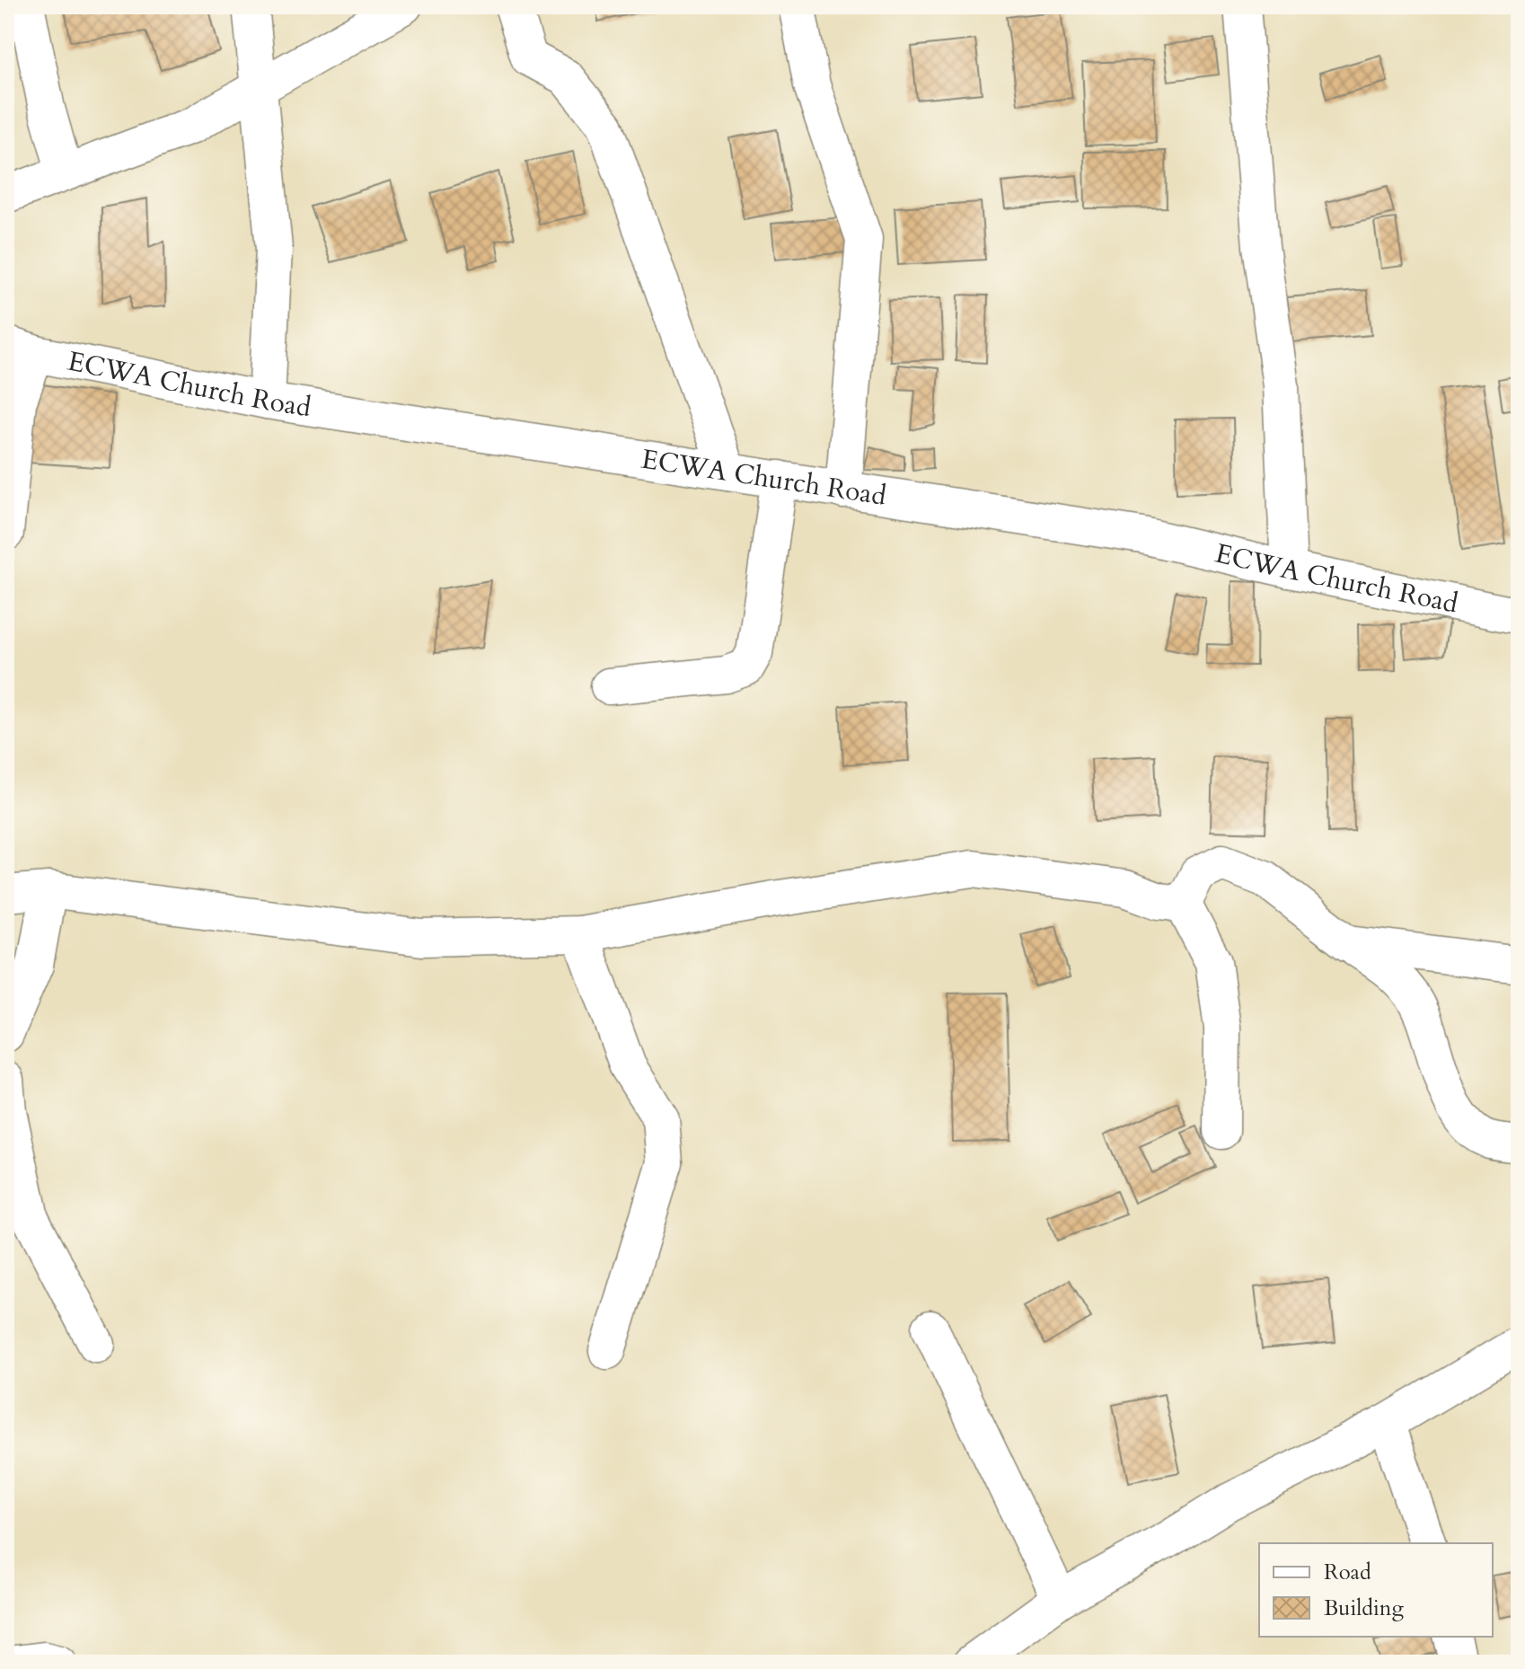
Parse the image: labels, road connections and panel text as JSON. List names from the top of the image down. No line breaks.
{"streets":{"street":["ECWA Church Road"]},"legend":["Road","Building"]}
